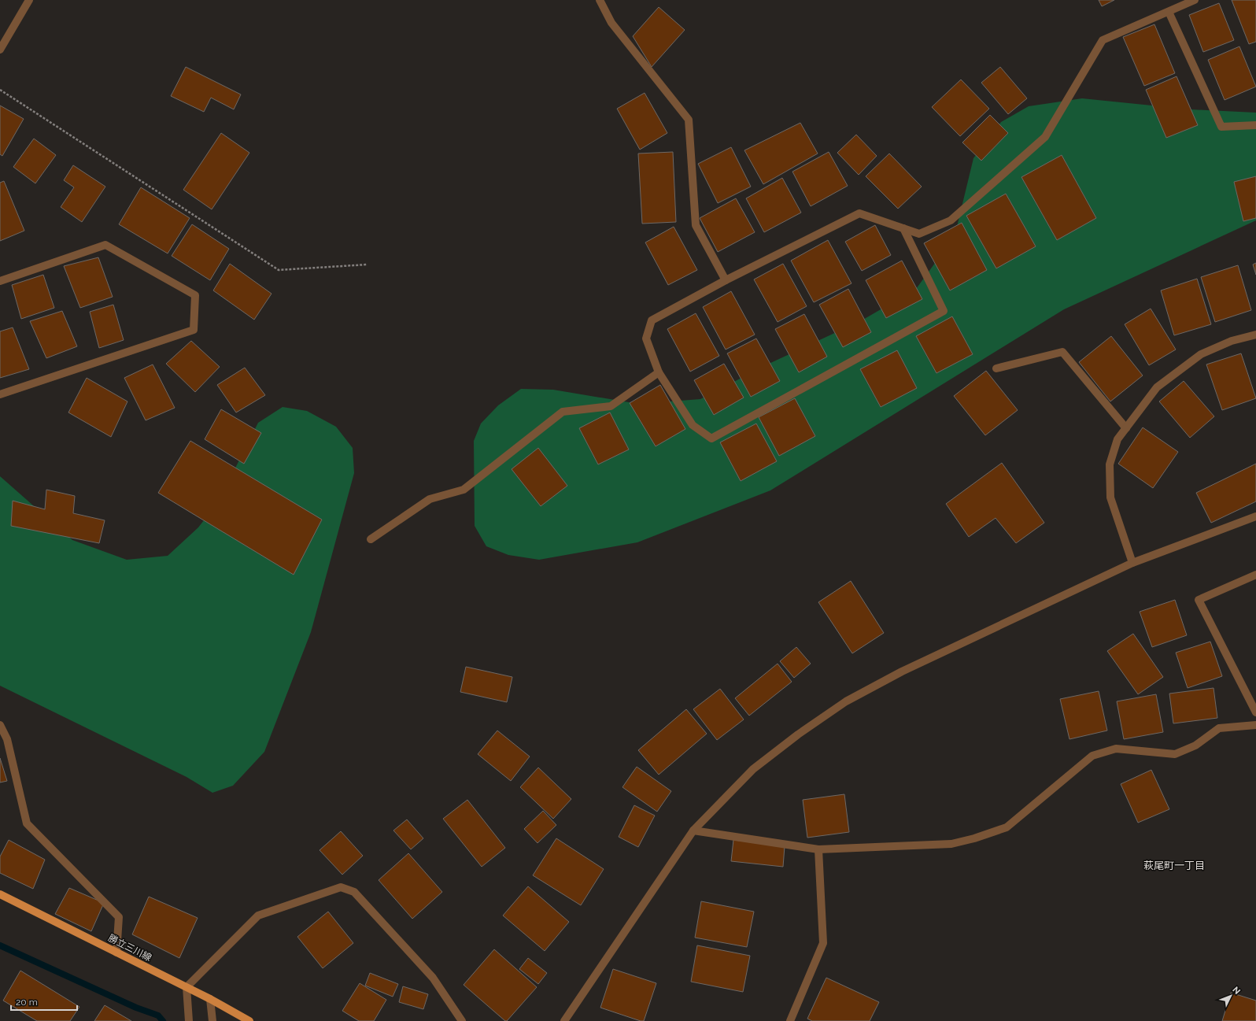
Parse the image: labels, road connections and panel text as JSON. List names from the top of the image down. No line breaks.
{"streets":{"main road":["勝立三川線"]},"districts":["萩尾町一丁目"],"scale_bar":"20 m","north":"top right"}
